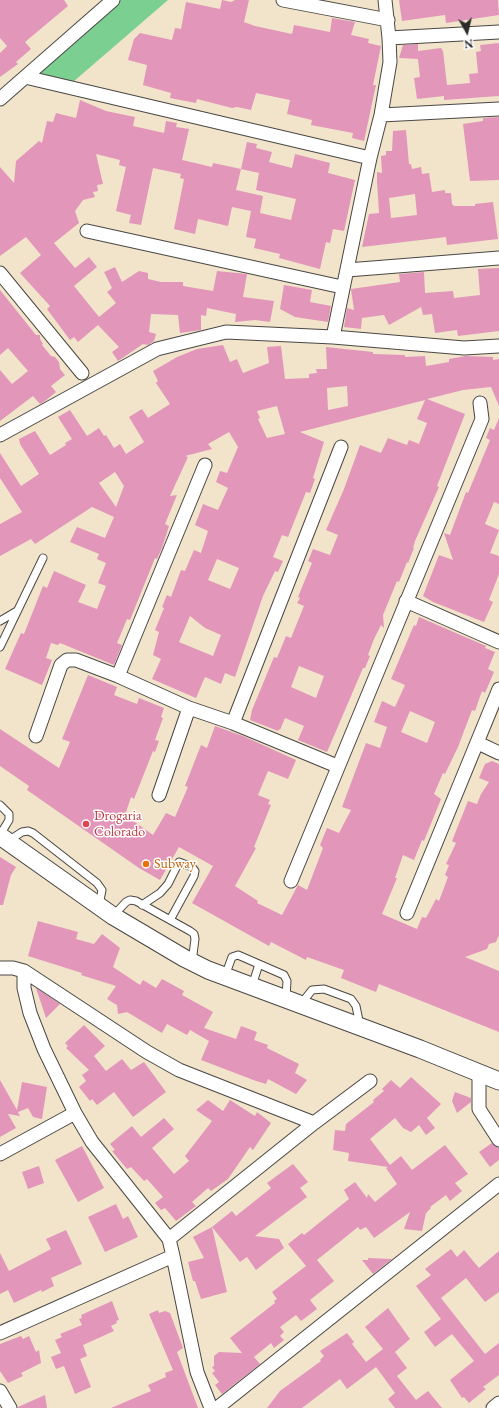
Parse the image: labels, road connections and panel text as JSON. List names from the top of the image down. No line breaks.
{"places":["Drogaria Colorado","Subway"],"north":"bottom"}
